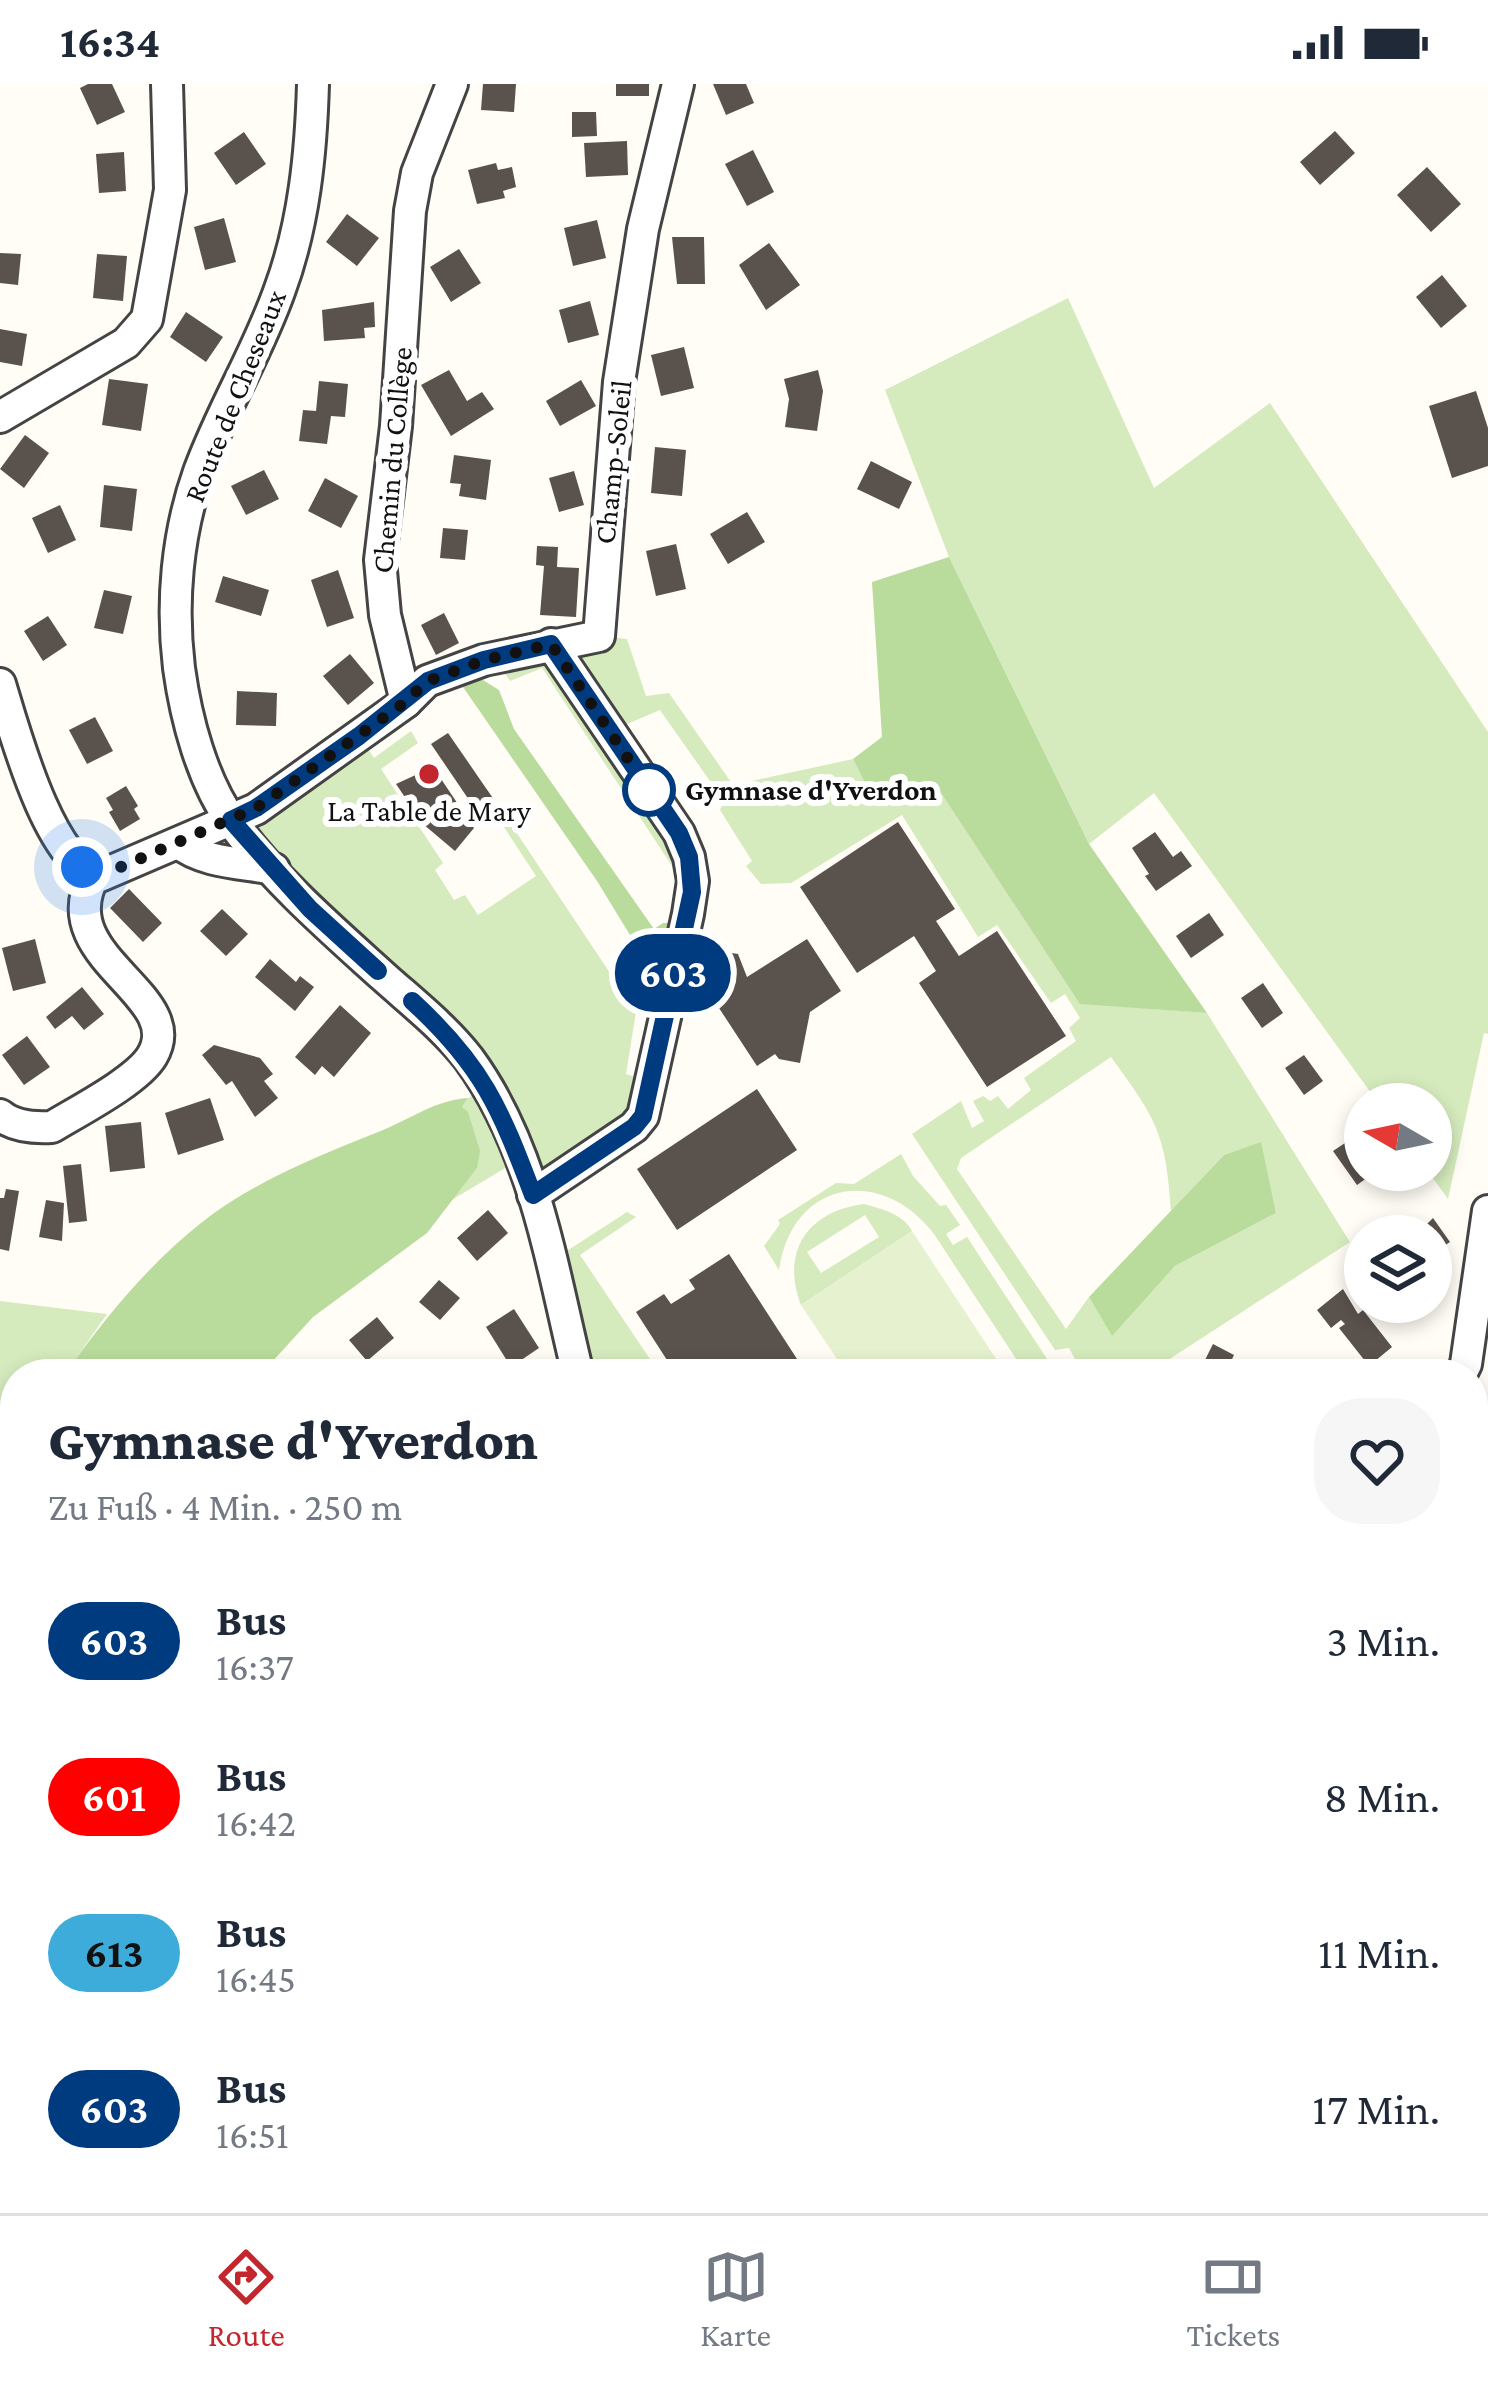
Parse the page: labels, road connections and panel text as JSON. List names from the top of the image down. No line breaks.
{"streets":{"street":["Route de Cheseaux","Chemin du Collège","Champ-Soleil"]},"crossings":[["Chemin du Collège","Champ-Soleil"]],"places":["La Table de Mary","Gymnase d'Yverdon"],"lines":["bus line 603"],"north":"left","page":{"status":"16:34","on_map":"603","heading":["Gymnase d'Yverdon","Zu Fuß · 4 Min. · 250 m"],"list":[{"mark":"603","name":"Bus","note":"16:37","value":"3 Min."},{"mark":"601","name":"Bus","note":"16:42","value":"8 Min."},{"mark":"613","name":"Bus","note":"16:45","value":"11 Min."},{"mark":"603","name":"Bus","note":"16:51","value":"17 Min."}],"tabs":["Route","Karte","Tickets"]}}
